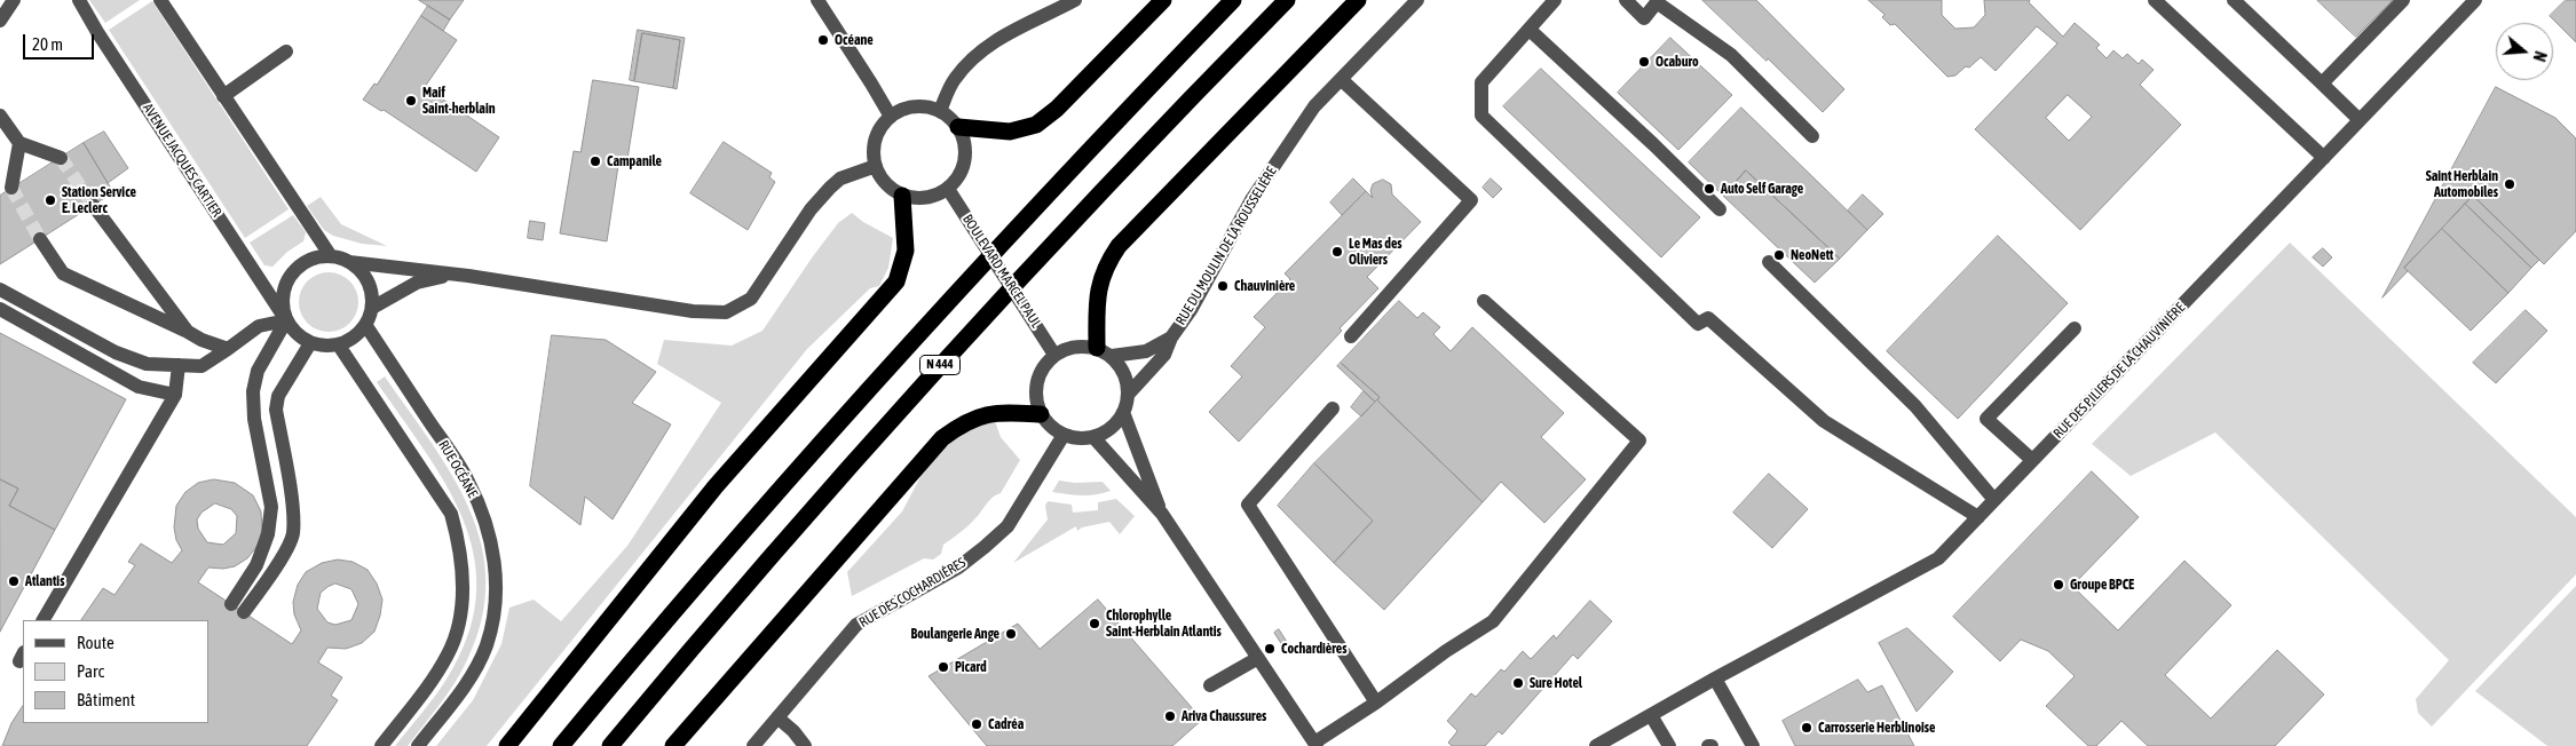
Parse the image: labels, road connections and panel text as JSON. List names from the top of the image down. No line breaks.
{"streets":{"highway":["N 444"],"street":["AVENUE JACQUES CARTIER","RUE DU MOULIN DE LA ROUSSELIÈRE","BOULEVARD MARCEL PAUL","RUE DES PILIERS DE LA CHAUVINIÈRE","RUE OCÉANE","RUE DES COCHARDIÈRES"]},"crossings":[["AVENUE JACQUES CARTIER","RUE OCÉANE"],["RUE DU MOULIN DE LA ROUSSELIÈRE","BOULEVARD MARCEL PAUL"],["RUE DU MOULIN DE LA ROUSSELIÈRE","RUE DES COCHARDIÈRES"],["BOULEVARD MARCEL PAUL","RUE DES COCHARDIÈRES"]],"places":["Océane","Ocaburo","Maif Saint-herblain","Campanile","Saint Herblain Automobiles","Auto Self Garage","Station Service E. Leclerc","Le Mas des Oliviers","NeoNett","Chauvinière","Atlantis","Groupe BPCE","Chlorophylle Saint-Herblain Atlantis","Boulangerie Ange","Cochardières","Picard","Sure Hotel","Ariva Chaussures","Cadréa","Carrosserie Herblinoise"],"legend":["Route","Parc","Bâtiment"],"scale_bar":"20 m","north":"right"}
